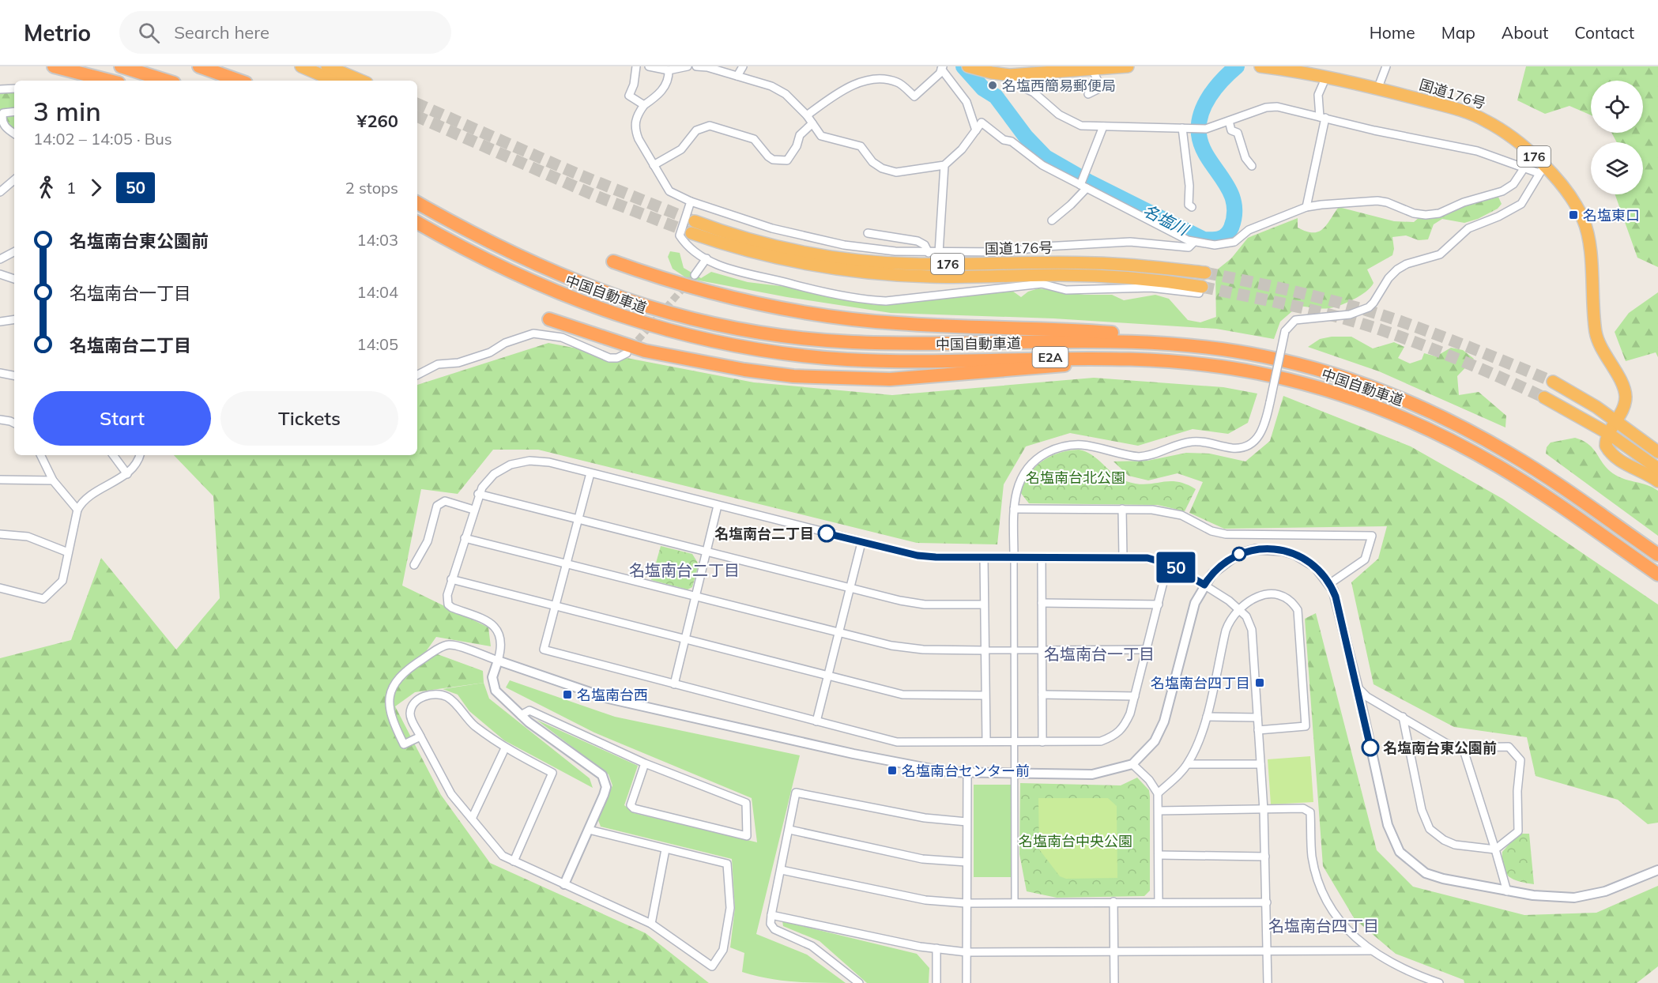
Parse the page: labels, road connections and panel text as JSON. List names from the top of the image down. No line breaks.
{"streets":{"highway":["国道176号","176","中国自動車道","E2A"]},"districts":["名塩南台二丁目","名塩南台一丁目","名塩南台四丁目"],"water":["名塩川"],"parks":["名塩南台北公園","名塩南台中央公園"],"places":{"other":["名塩西簡易郵便局","名塩南台二丁目","名塩南台東公園前"],"transit":["名塩東口","名塩南台四丁目","名塩南台西","名塩南台センター前"]},"lines":["bus line 50"],"page":{"header":"Metrio","search":"Search here","nav":["Home","Map","About","Contact"],"on_map":"50","heading":["3 min","14:02 – 14:05 · Bus","¥260"],"legs":["1","50","2 stops"],"list":[{"name":"名塩南台東公園前","value":"14:03"},{"name":"名塩南台一丁目","value":"14:04"},{"name":"名塩南台二丁目","value":"14:05"}],"buttons":["Start","Tickets"]}}
